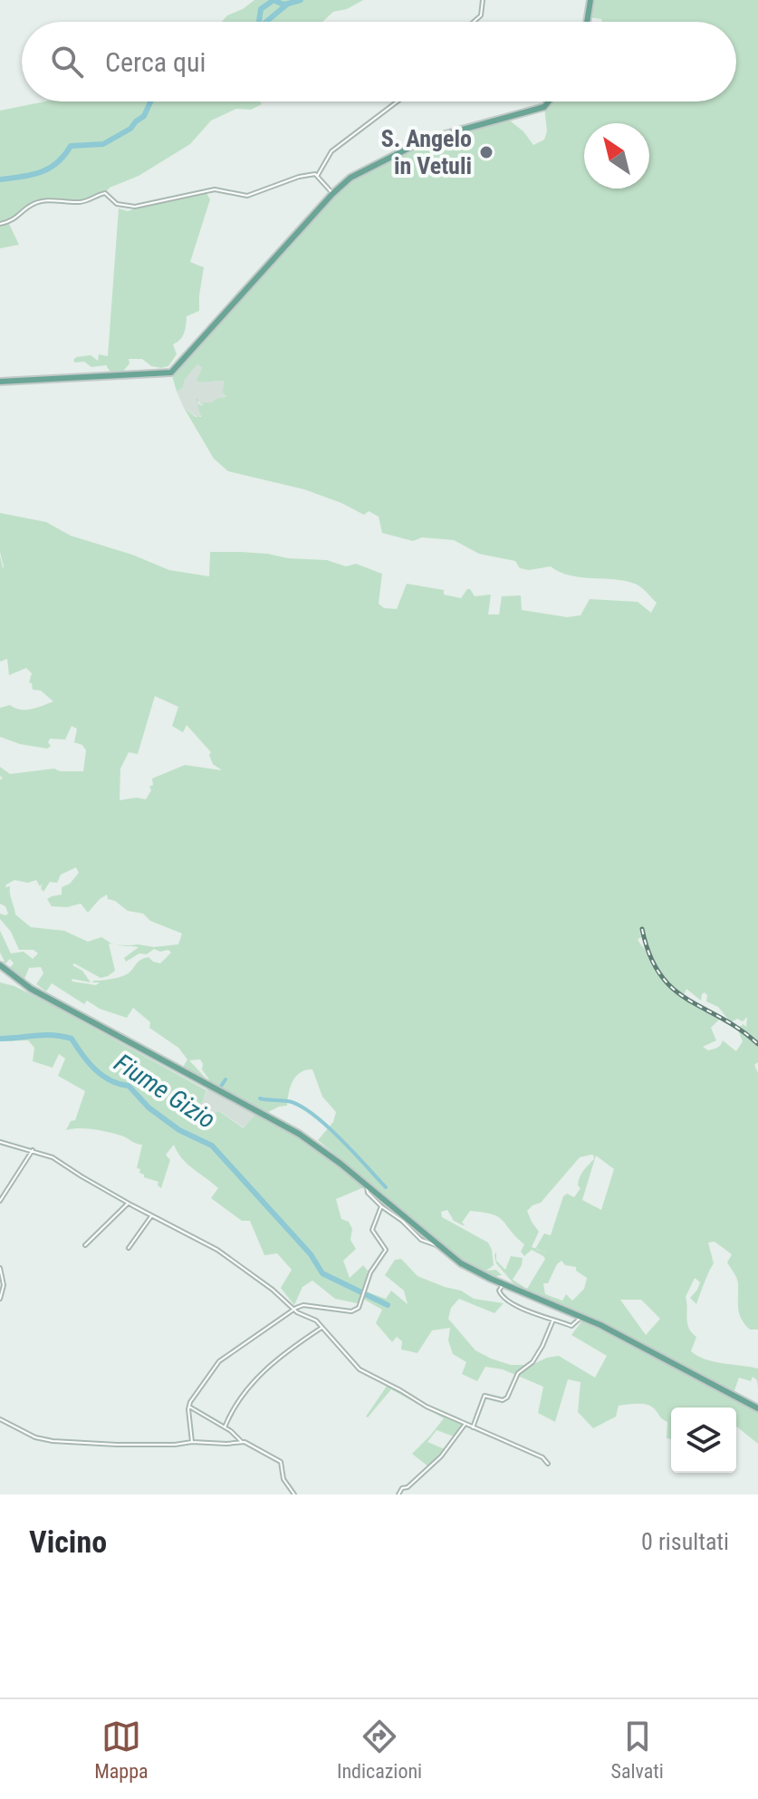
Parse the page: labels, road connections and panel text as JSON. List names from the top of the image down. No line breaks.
{"water":["Fiume Gizio"],"places":["S. Angelo in Vetuli"],"north":"top left","page":{"search":"Cerca qui","heading":["Vicino","0 risultati"],"nav":["Mappa","Indicazioni","Salvati"]}}
